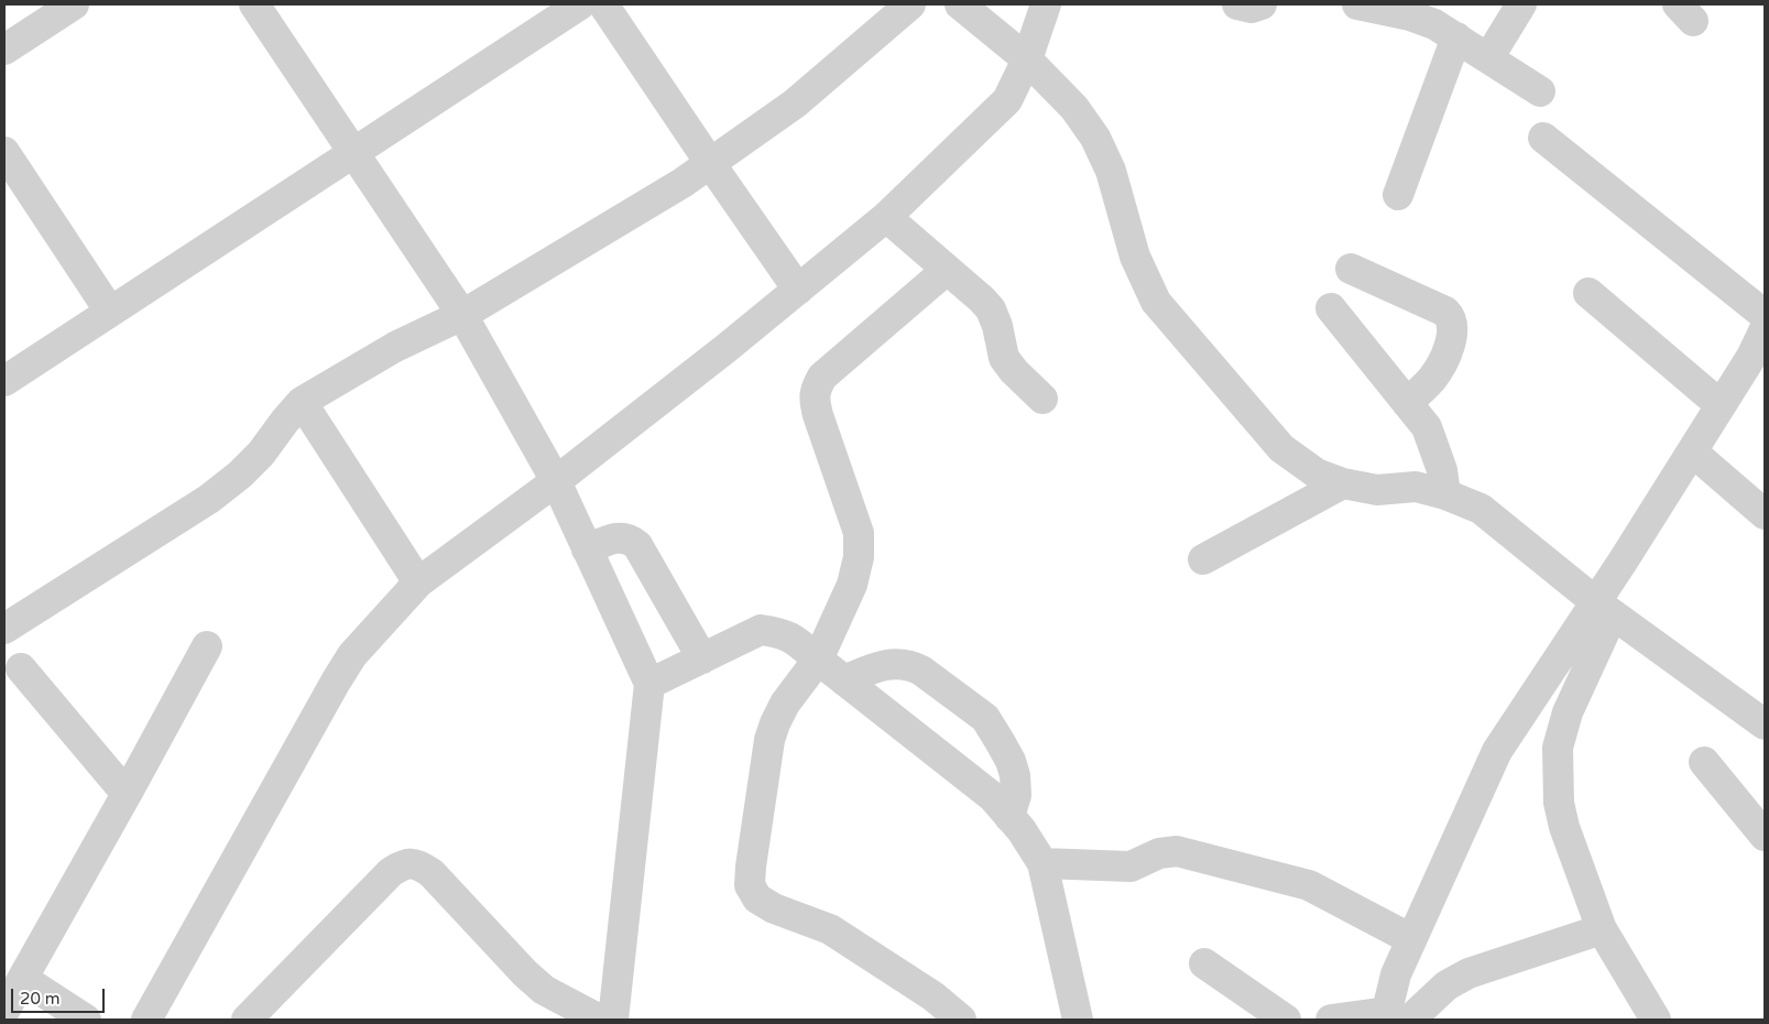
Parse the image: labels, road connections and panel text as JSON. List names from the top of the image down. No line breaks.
{"scale_bar":"20 m"}
